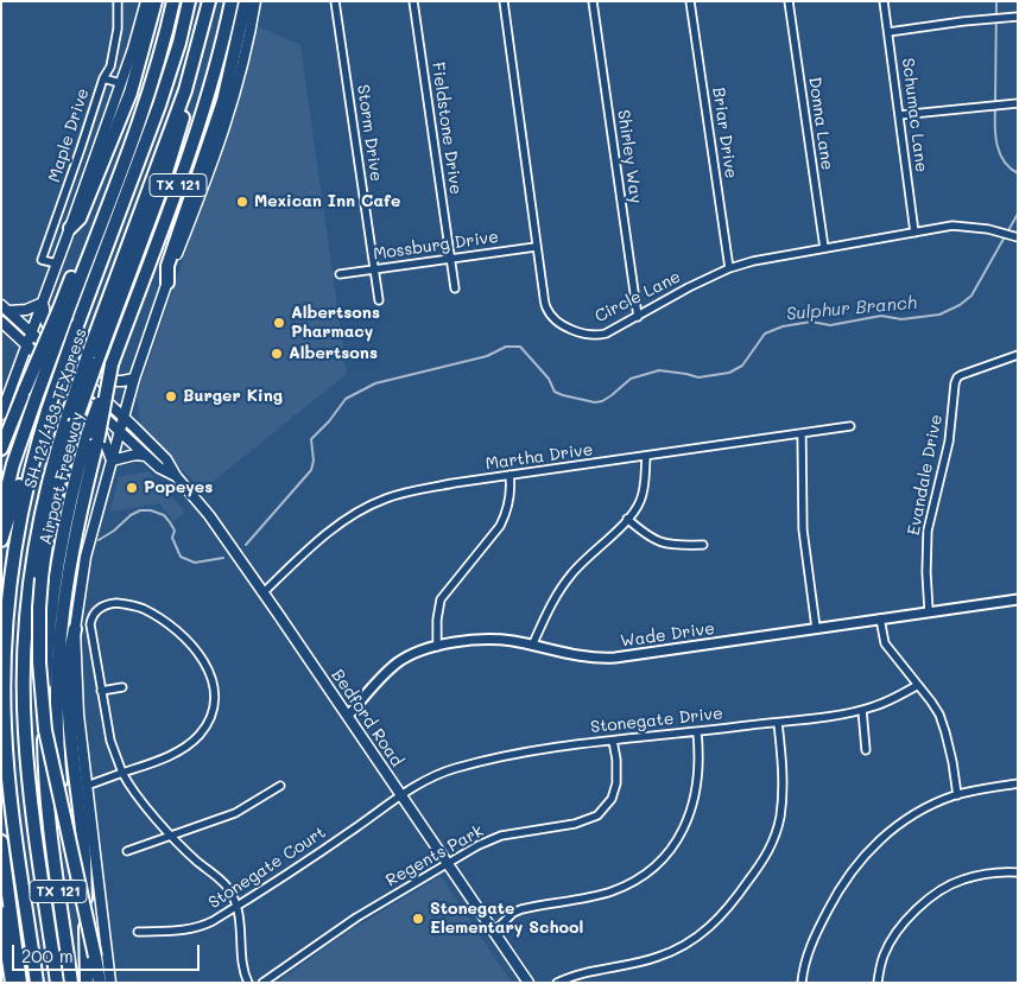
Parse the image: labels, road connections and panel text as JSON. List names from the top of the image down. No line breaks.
{"streets":{"highway":["TX 121","SH 121/183 TEXpress","Airport Freeway"],"main road":["Bedford Road"],"street":["Schumac Lane","Donna Lane","Fieldstone Drive","Storm Drive","Briar Drive","Maple Drive","Shirley Way","Mossburg Drive","Circle Lane","Martha Drive","Evandale Drive","Wade Drive","Stonegate Drive","Regents Park","Stonegate Court"]},"crossings":[["Schumac Lane","Circle Lane"],["Donna Lane","Circle Lane"],["Fieldstone Drive","Mossburg Drive"],["Storm Drive","Mossburg Drive"],["Briar Drive","Circle Lane"],["Shirley Way","Circle Lane"],["Mossburg Drive","Circle Lane"],["Martha Drive","Bedford Road"],["Evandale Drive","Wade Drive"],["Wade Drive","Bedford Road"],["Bedford Road","Stonegate Drive"],["Bedford Road","Regents Park"],["Bedford Road","Stonegate Court"],["Stonegate Drive","Regents Park"],["Stonegate Drive","Stonegate Court"]],"water":["Sulphur Branch"],"places":["Mexican Inn Cafe","Albertsons Pharmacy","Albertsons","Burger King","Popeyes","Stonegate Elementary School"],"scale_bar":"200 m"}
